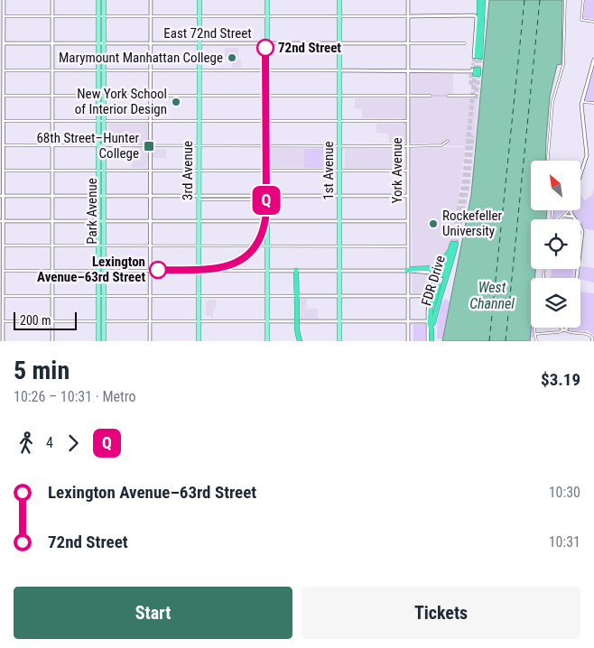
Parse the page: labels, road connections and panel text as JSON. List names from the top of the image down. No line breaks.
{"streets":{"highway":["FDR Drive"],"main road":["East 72nd Street","3rd Avenue","1st Avenue","York Avenue","Park Avenue"]},"crossings":[["East 72nd Street","3rd Avenue"],["East 72nd Street","1st Avenue"],["East 72nd Street","York Avenue"],["East 72nd Street","Park Avenue"]],"water":["West Channel"],"places":{"other":["72nd Street","Marymount Manhattan College","New York School of Interior Design","Rockefeller University","Lexington Avenue–63rd Street"],"transit":["68th Street–Hunter College"]},"lines":["metro line Q"],"scale_bar":"200 m","north":"top left","page":{"on_map":"Q","scale":"200 m","heading":["5 min","10:26 – 10:31 · Metro","$3.19"],"legs":["4","Q"],"list":[{"name":"Lexington Avenue–63rd Street","value":"10:30"},{"name":"72nd Street","value":"10:31"}],"buttons":["Start","Tickets"]}}
